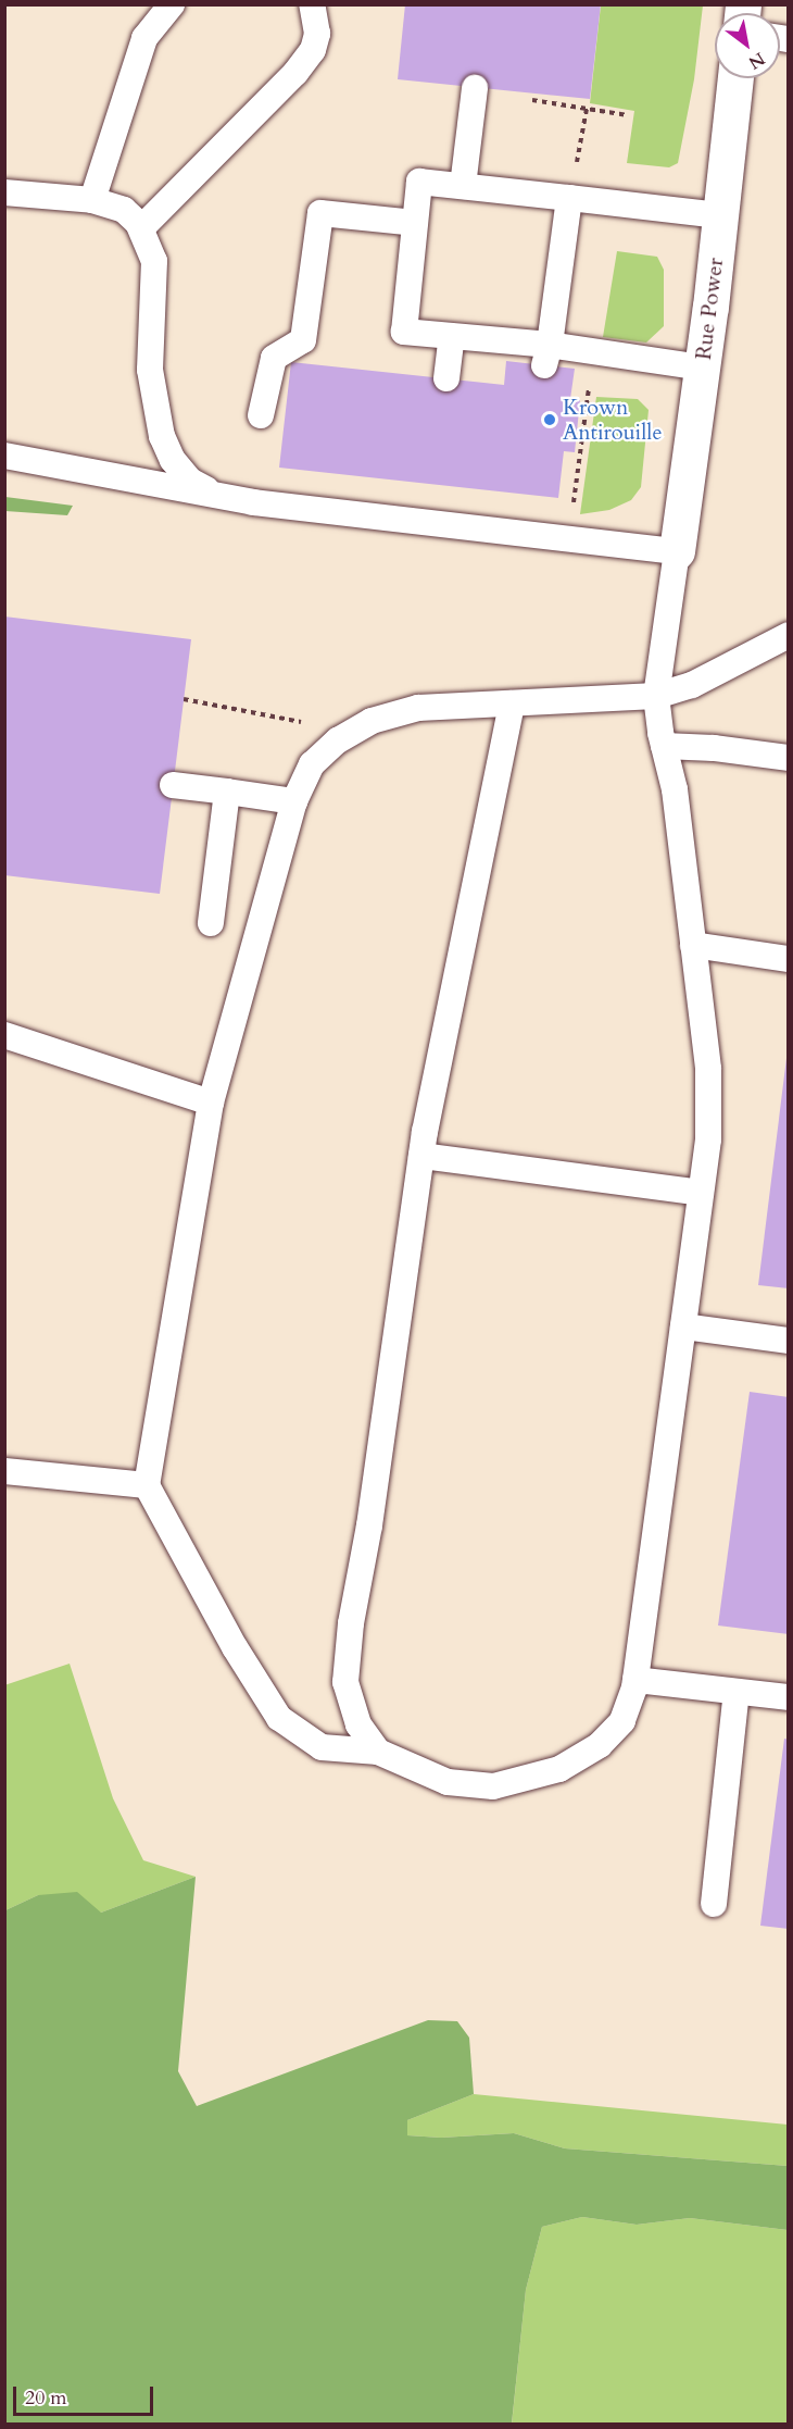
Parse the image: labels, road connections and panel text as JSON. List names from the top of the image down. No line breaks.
{"streets":{"street":["Rue Power"]},"places":["Krown Antirouille"],"scale_bar":"20 m","north":"bottom right"}
